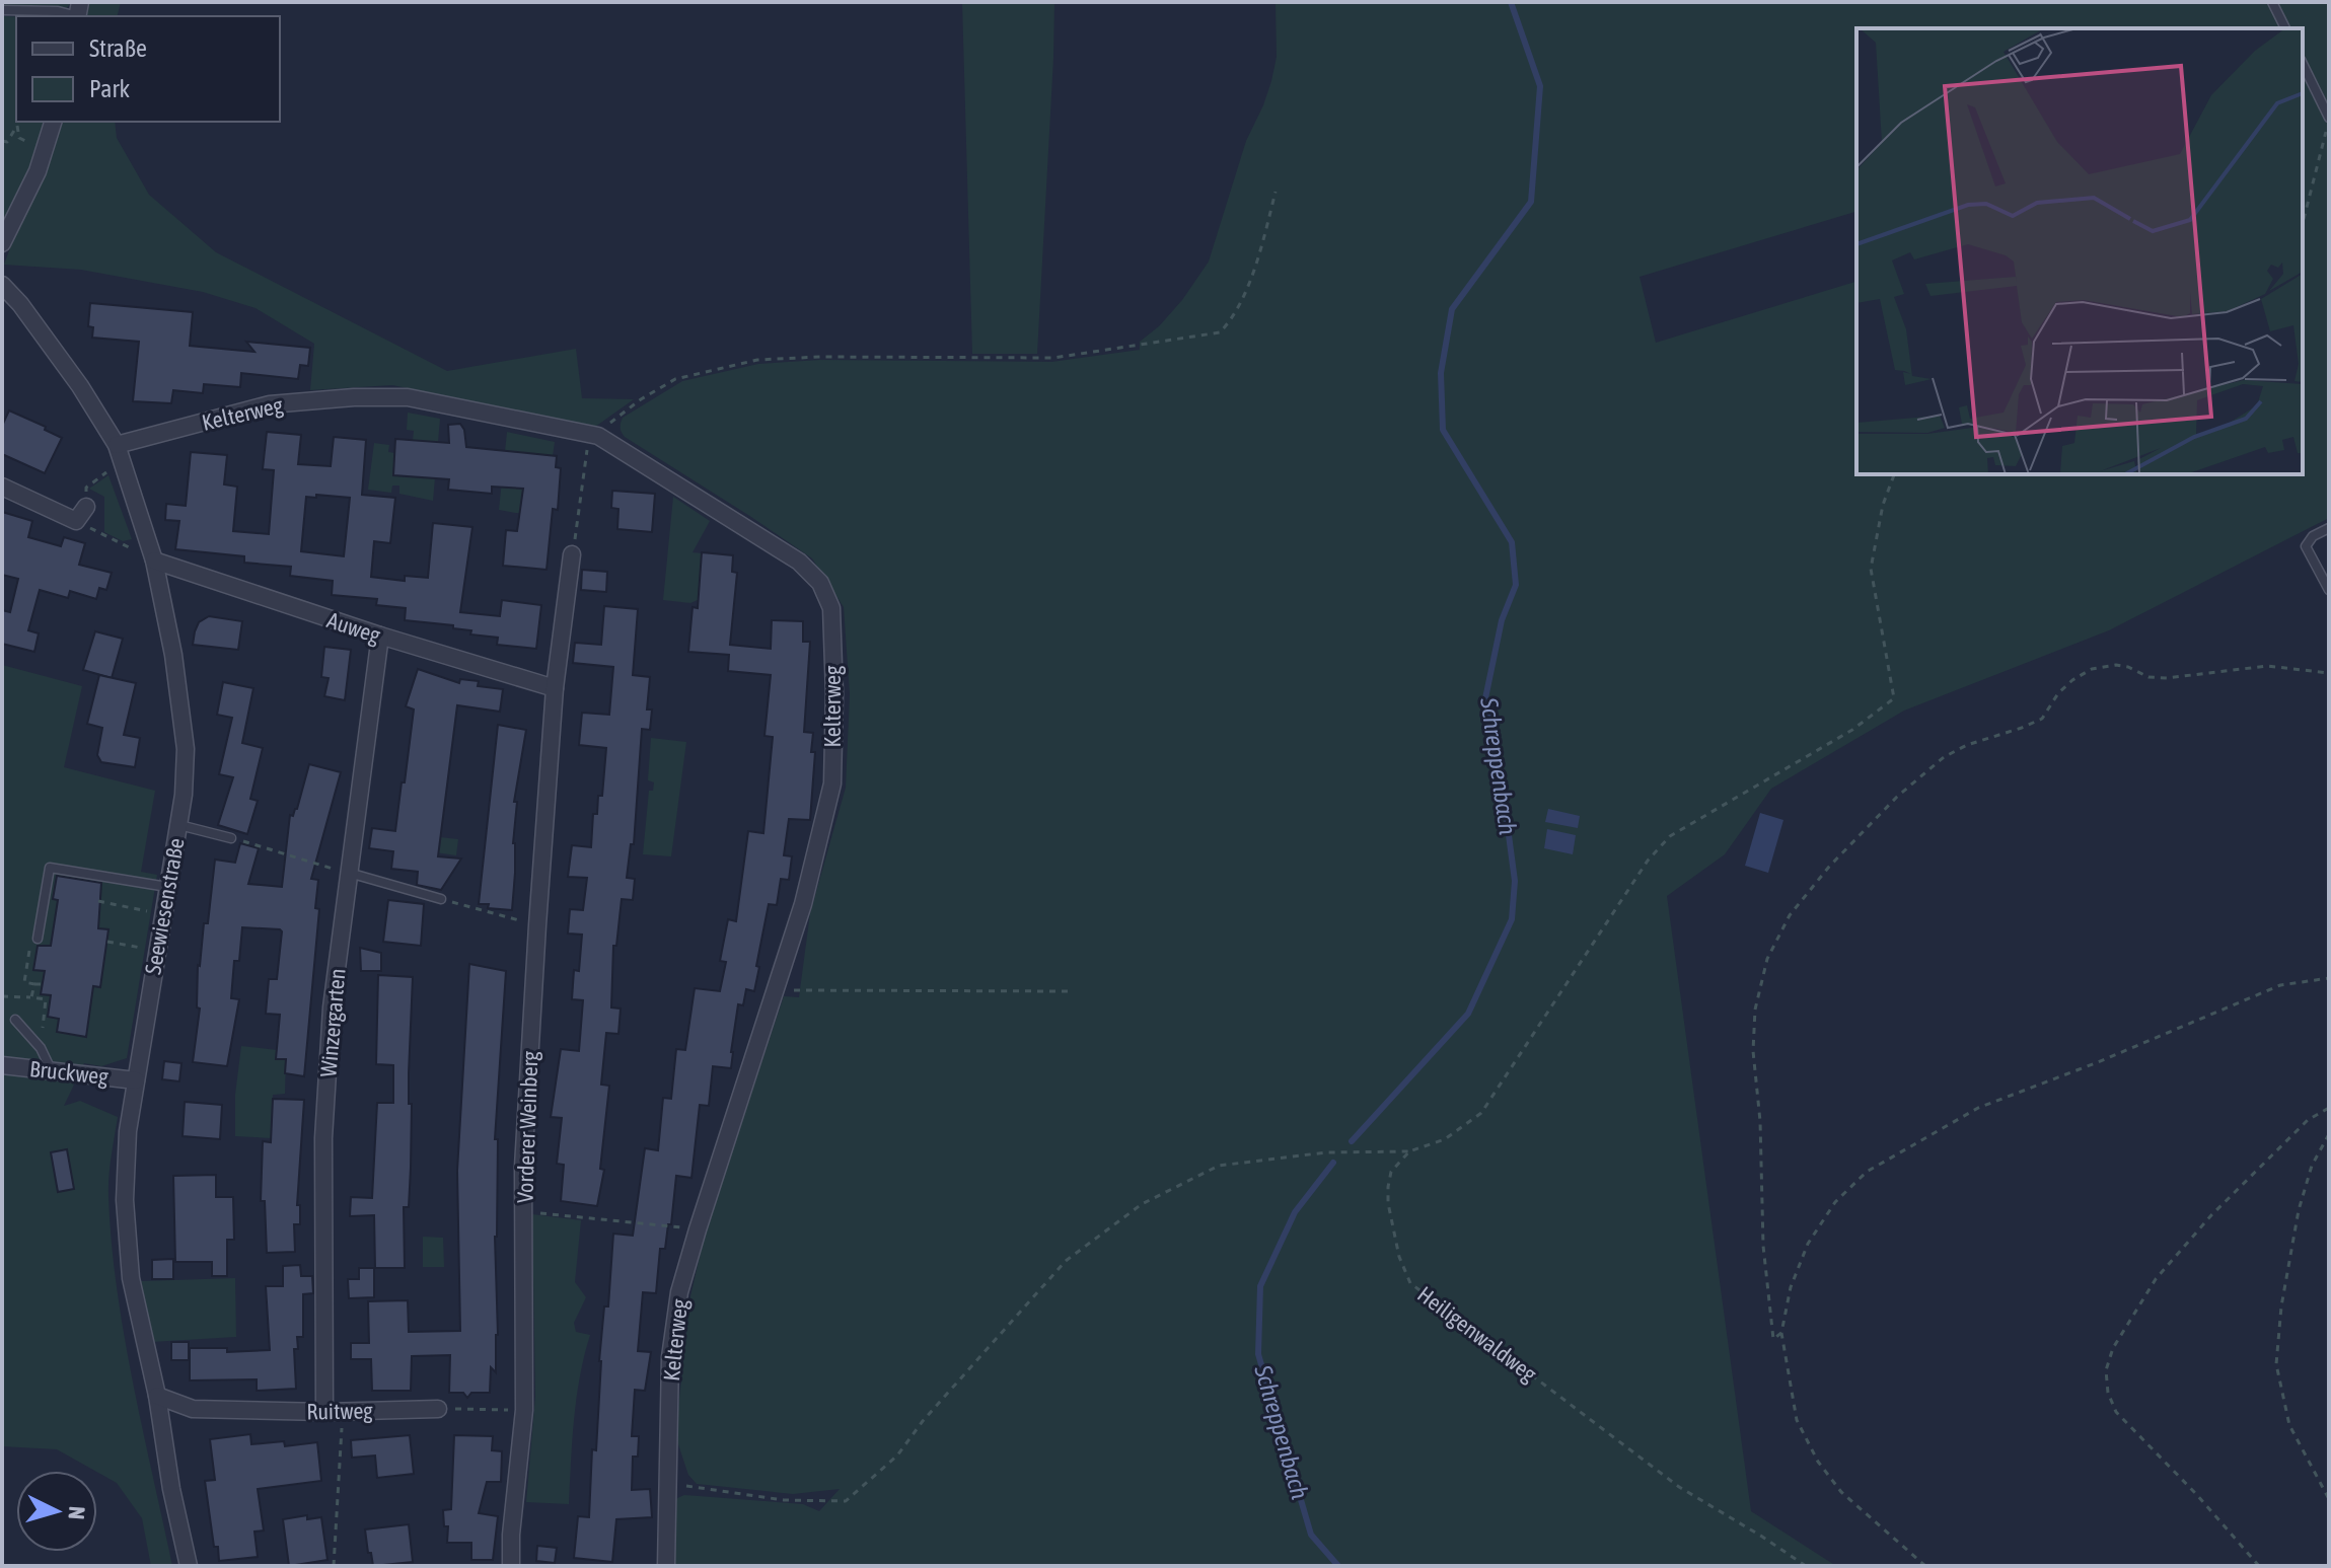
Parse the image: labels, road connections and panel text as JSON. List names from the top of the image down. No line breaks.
{"streets":{"street":["Kelterweg","Auweg","Seewiesenstraße","Winzergarten","Bruckweg","Vorderer Weinberg","Ruitweg"],"path":["Heiligenwaldweg"]},"crossings":[["Kelterweg","Seewiesenstraße"],["Auweg","Seewiesenstraße"],["Auweg","Winzergarten"],["Auweg","Vorderer Weinberg"],["Seewiesenstraße","Bruckweg"],["Seewiesenstraße","Ruitweg"],["Winzergarten","Ruitweg"]],"water":["Schreppenbach"],"legend":["Straße","Park"],"north":"right"}
